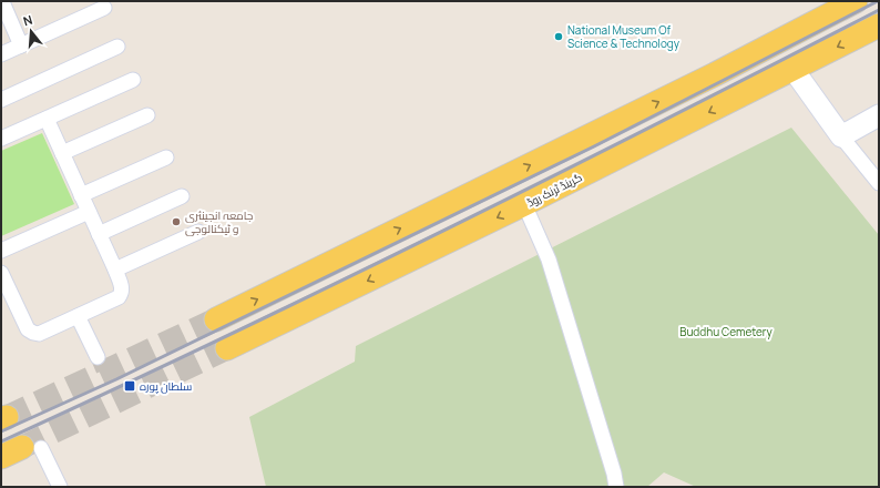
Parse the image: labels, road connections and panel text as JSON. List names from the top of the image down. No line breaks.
{"streets":{"main road":["گرینڈ ٹرنک روڈ"]},"parks":["Buddhu Cemetery"],"places":{"other":["National Museum Of Science & Technology","جامعہ انجینئری و ٹیکنالوجی"],"transit":["سلطان پورہ"]},"north":"top"}
